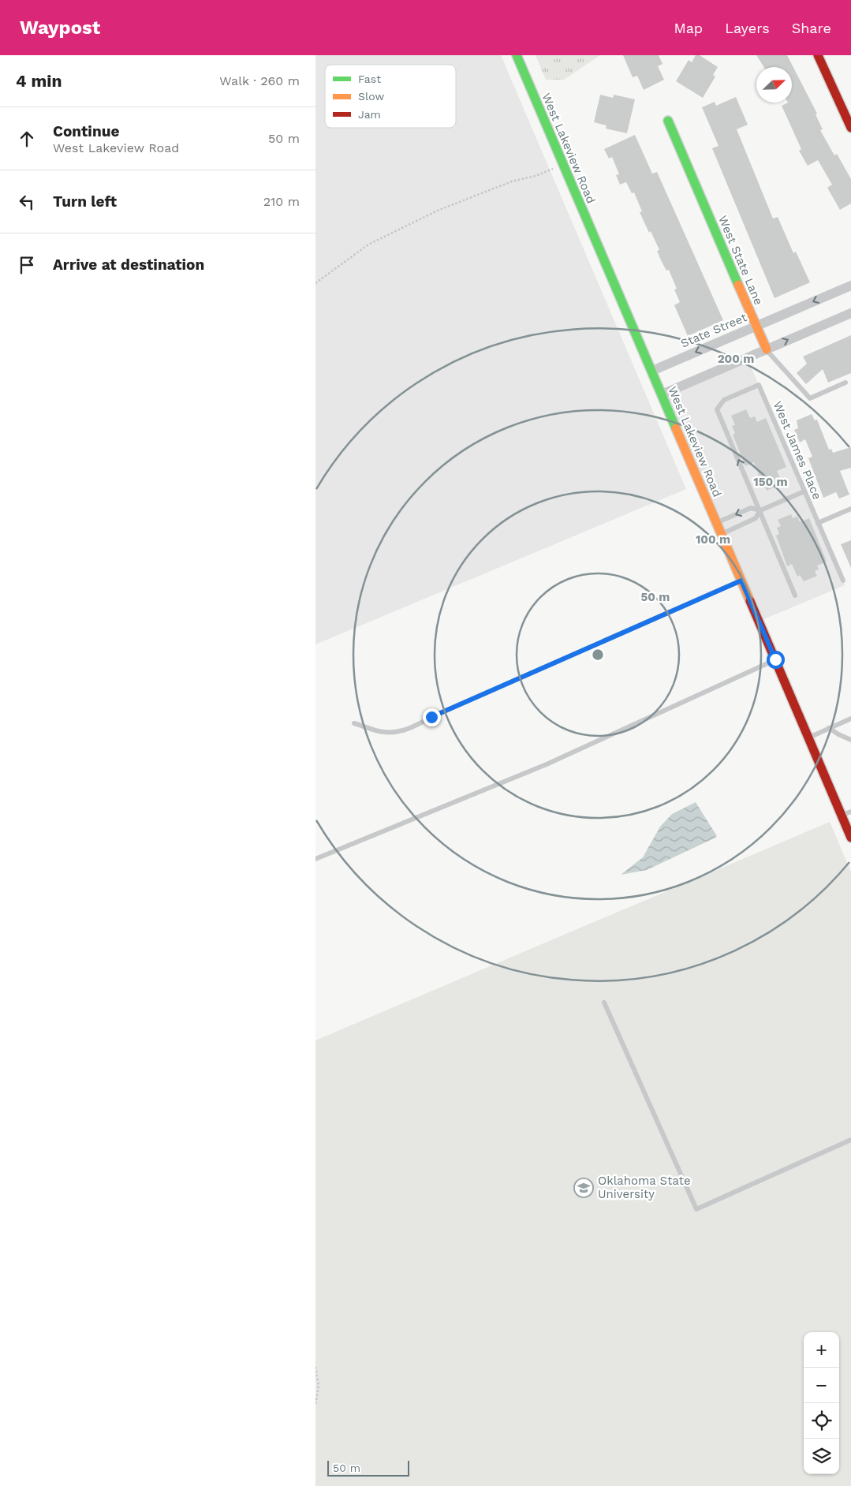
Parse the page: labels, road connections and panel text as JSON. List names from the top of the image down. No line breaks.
{"streets":{"main road":["West Lakeview Road","West State Lane"],"street":["State Street"],"lane":["West James Place"]},"crossings":[["West Lakeview Road","State Street"],["West State Lane","State Street"]],"places":{"school or university":["Oklahoma State University"]},"legend":["Fast","Slow","Jam"],"scale_bar":"50 m","north":"top right","page":{"header":"Waypost","nav":["Map","Layers","Share"],"heading":["4 min","Walk · 260 m"],"list":[["Continue","West Lakeview Road","50 m"],["Turn left","210 m"],"Arrive at destination"],"map_buttons":["+","−"],"scale":"50 m"},"rings":["200 m","150 m","100 m","50 m"]}
